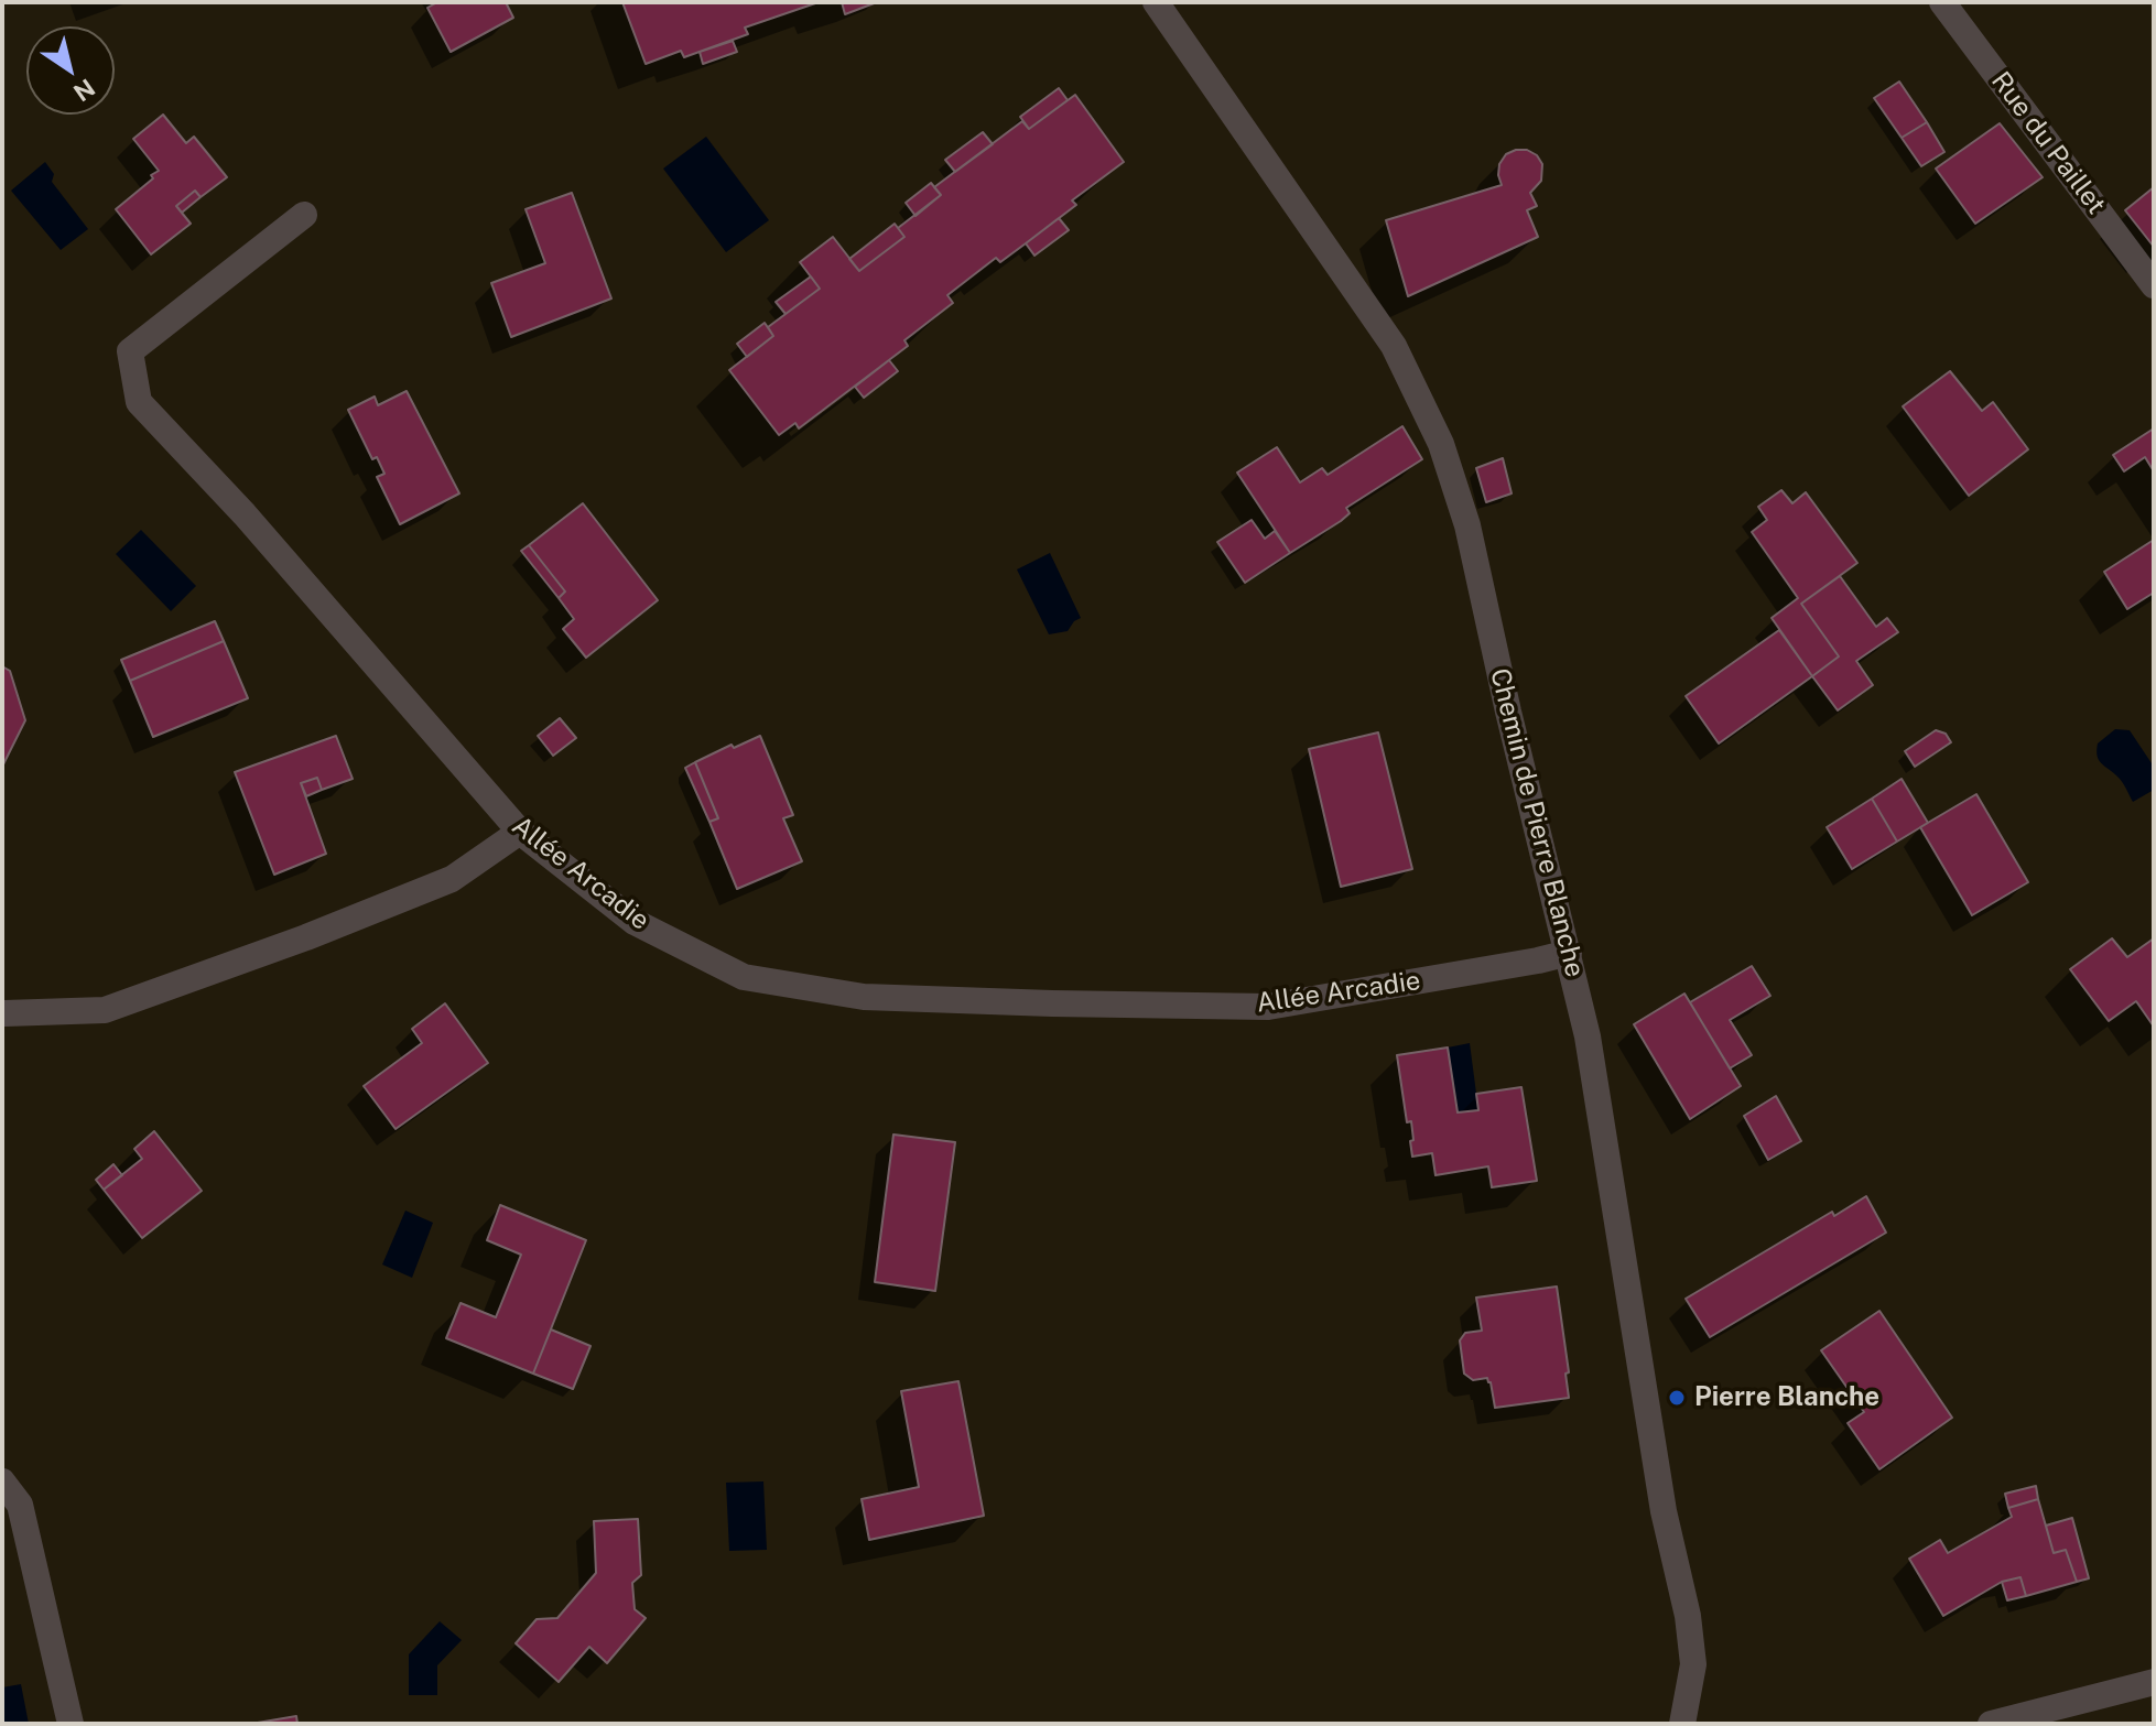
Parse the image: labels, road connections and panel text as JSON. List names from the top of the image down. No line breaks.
{"streets":{"street":["Rue du Paillet","Chemin de Pierre Blanche","Allée Arcadie"]},"crossings":[["Chemin de Pierre Blanche","Allée Arcadie"]],"places":["Pierre Blanche"],"north":"bottom right"}
